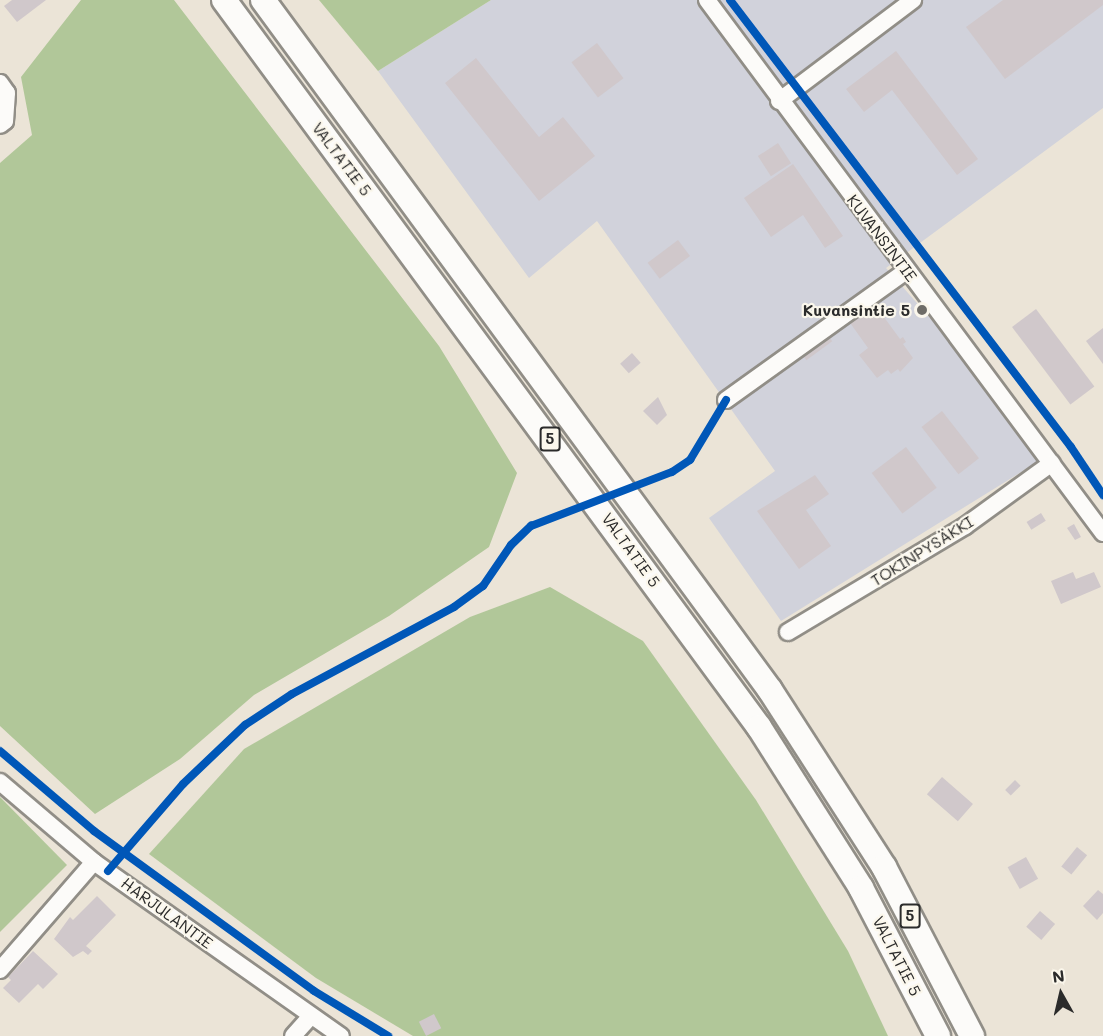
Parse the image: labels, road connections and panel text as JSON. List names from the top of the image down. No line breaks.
{"streets":{"highway":["VALTATIE 5","5"],"street":["KUVANSINTIE","TOKINPYSÄKKI","HARJULANTIE"]},"crossings":[["KUVANSINTIE","TOKINPYSÄKKI"]],"places":["Kuvansintie 5"],"north":"top"}
